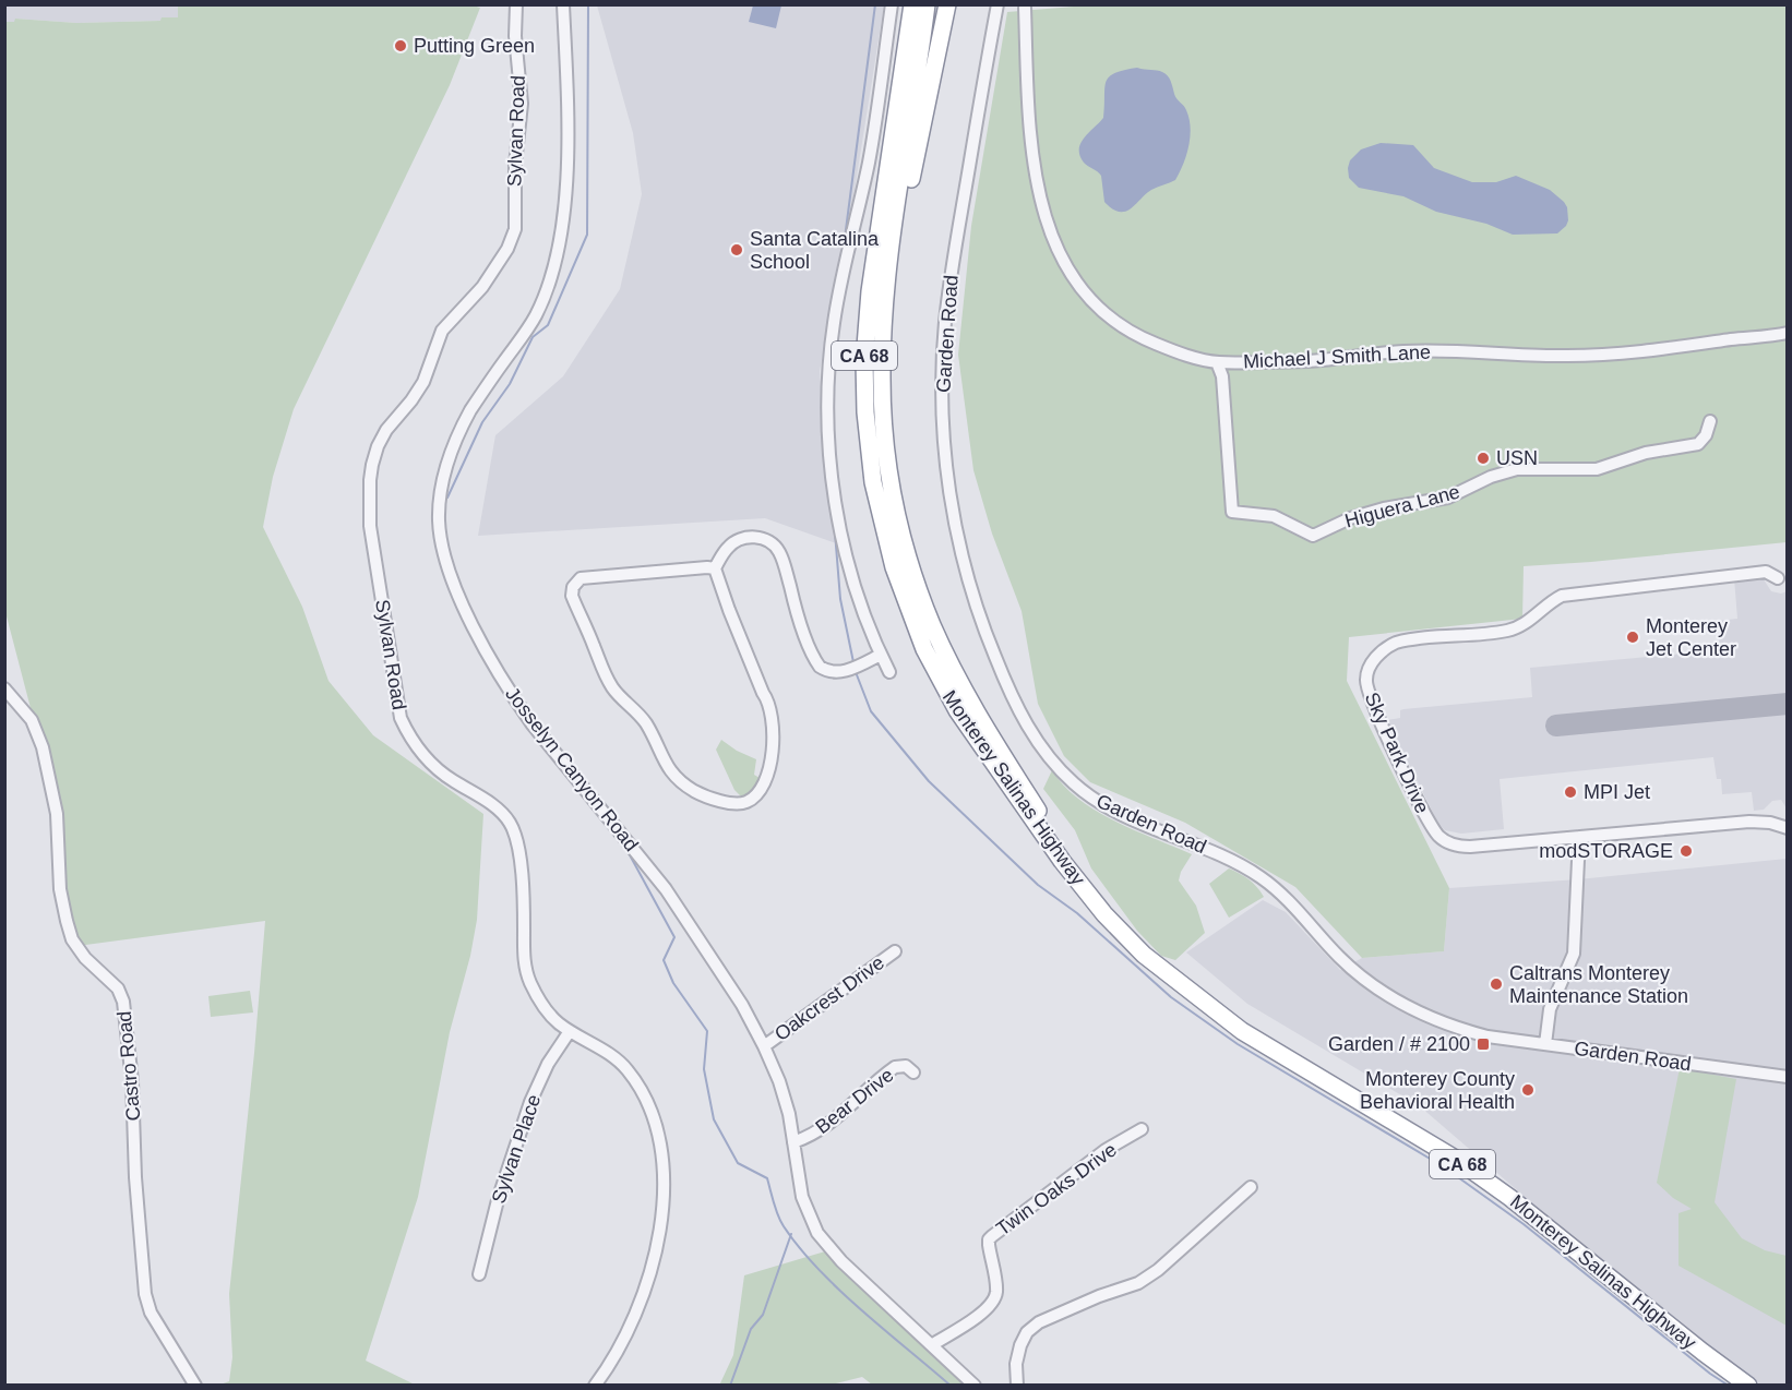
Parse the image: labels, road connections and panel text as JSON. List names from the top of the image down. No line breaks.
{"streets":{"highway":["CA 68","Monterey Salinas Highway"],"street":["Sylvan Road","Garden Road","Michael J Smith Lane","Higuera Lane","Sky Park Drive","Josselyn Canyon Road","Oakcrest Drive","Castro Road","Bear Drive","Sylvan Place","Twin Oaks Drive"]},"crossings":[["Sylvan Road","Sylvan Place"],["CA 68","Monterey Salinas Highway"],["Michael J Smith Lane","Higuera Lane"],["Josselyn Canyon Road","Oakcrest Drive"],["Josselyn Canyon Road","Bear Drive"],["Josselyn Canyon Road","Twin Oaks Drive"]],"places":{"other":["Putting Green","Santa Catalina School","USN","Monterey Jet Center","MPI Jet","modSTORAGE","Caltrans Monterey Maintenance Station","Monterey County Behavioral Health"],"transit":["Garden / # 2100"]}}
